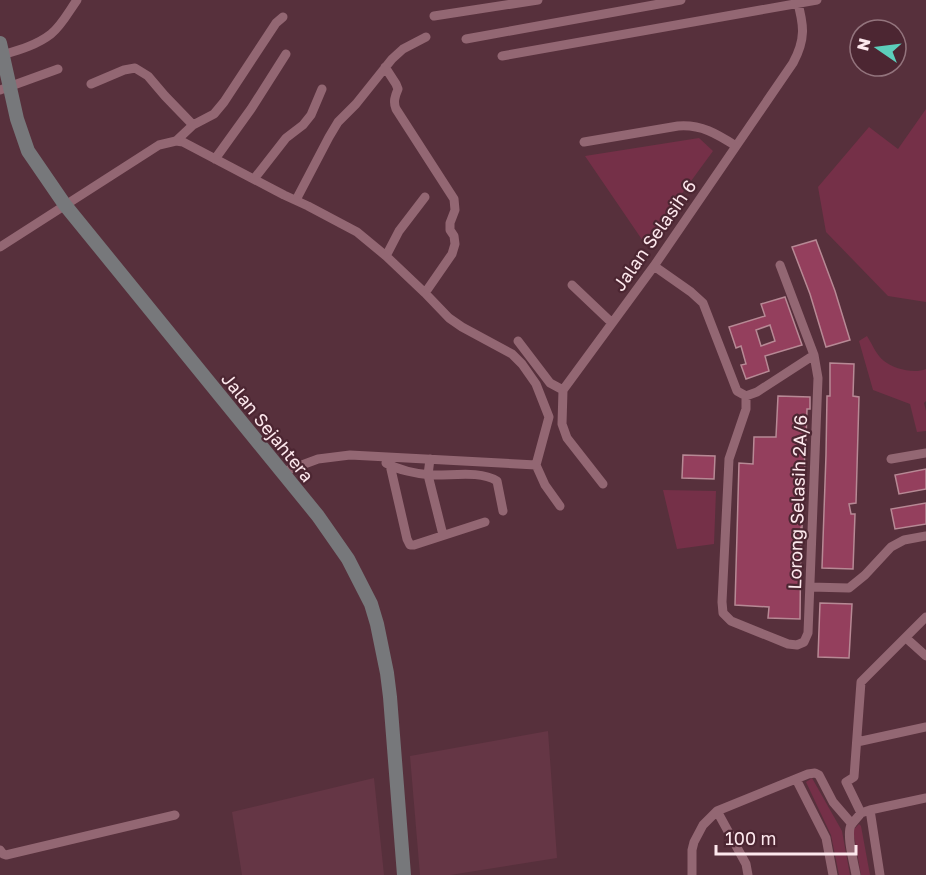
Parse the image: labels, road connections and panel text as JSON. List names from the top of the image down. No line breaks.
{"streets":{"main road":["Jalan Sejahtera"],"street":["Jalan Selasih 6","Lorong Selasih 2A/6"]},"scale_bar":"100 m","north":"left"}
